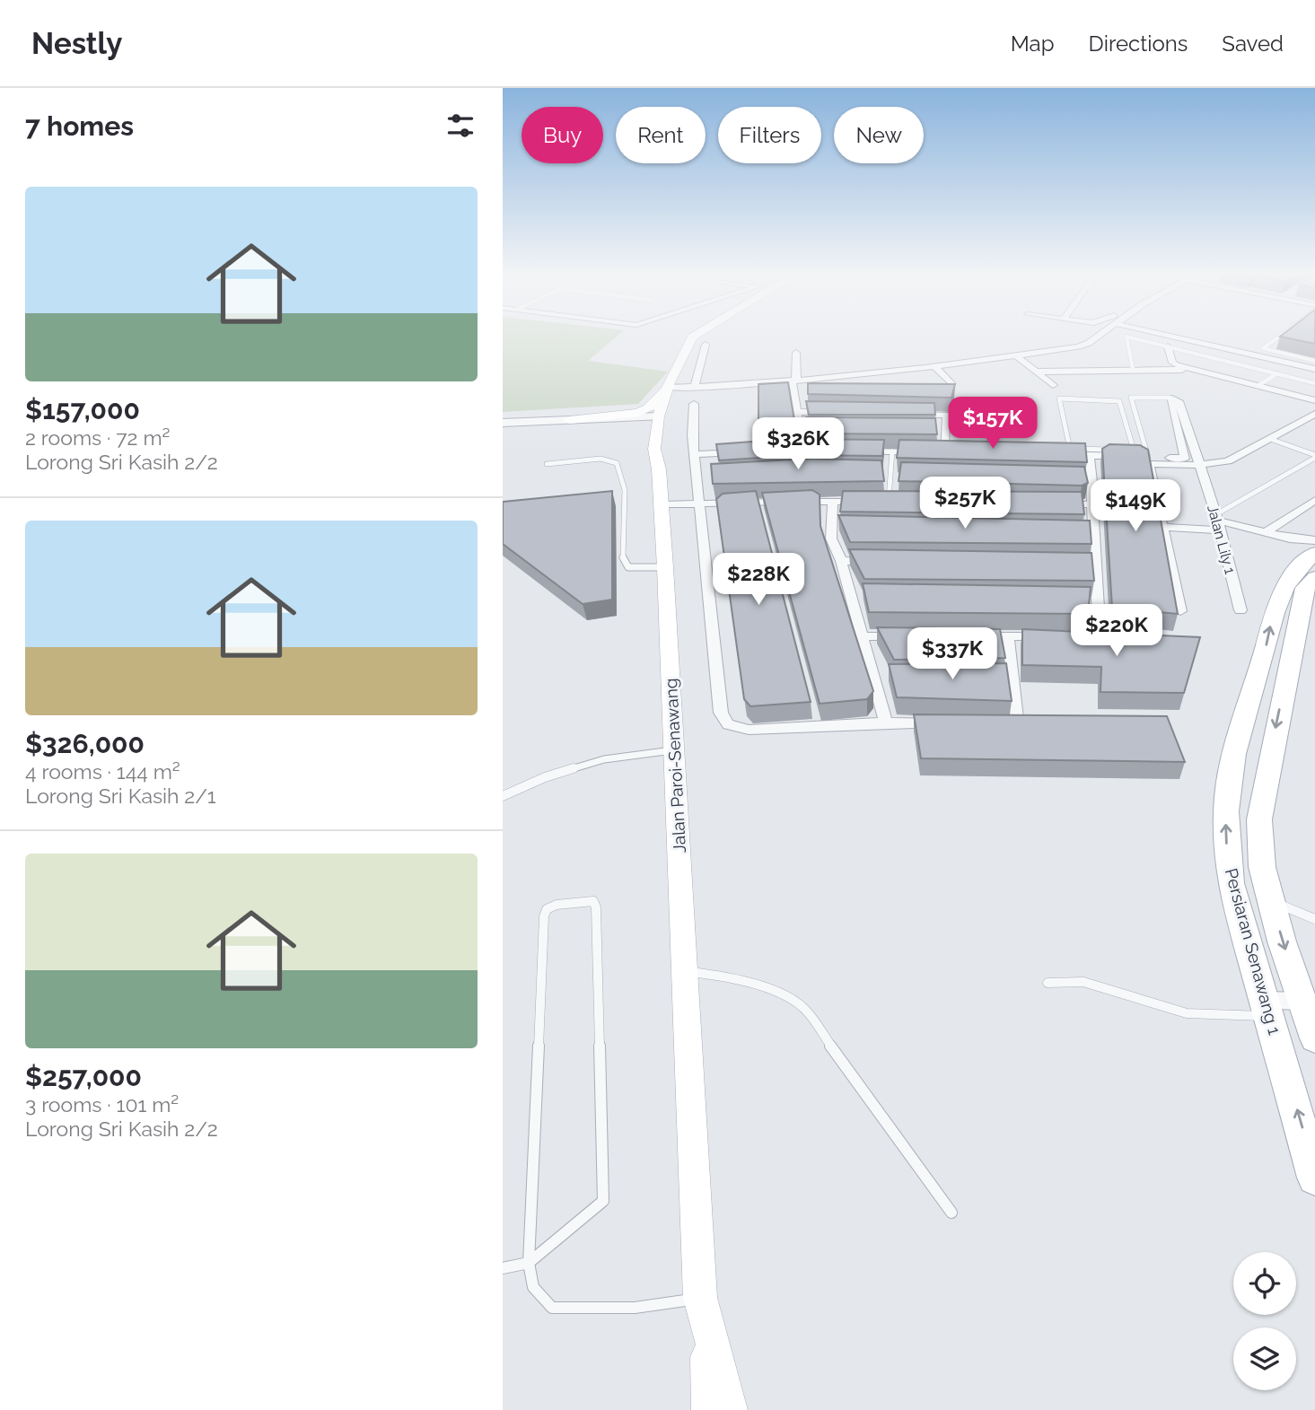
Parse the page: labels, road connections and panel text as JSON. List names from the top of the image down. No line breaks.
{"streets":{"main road":["Jalan Paroi-Senawang","Persiaran Senawang 1"],"street":["Jalan Lily 1"]},"page":{"header":"Nestly","nav":["Map","Directions","Saved"],"heading":"7 homes","chip":["Buy","Rent","Filters","New"],"list":[{"name":"$157,000","note":"2 rooms · 72 m² · Lorong Sri Kasih 2/2"},{"name":"$326,000","note":"4 rooms · 144 m² · Lorong Sri Kasih 2/1"},{"name":"$257,000","note":"3 rooms · 101 m² · Lorong Sri Kasih 2/2"}],"price":["$157K","$326K","$257K","$149K","$228K","$220K","$337K"]}}
